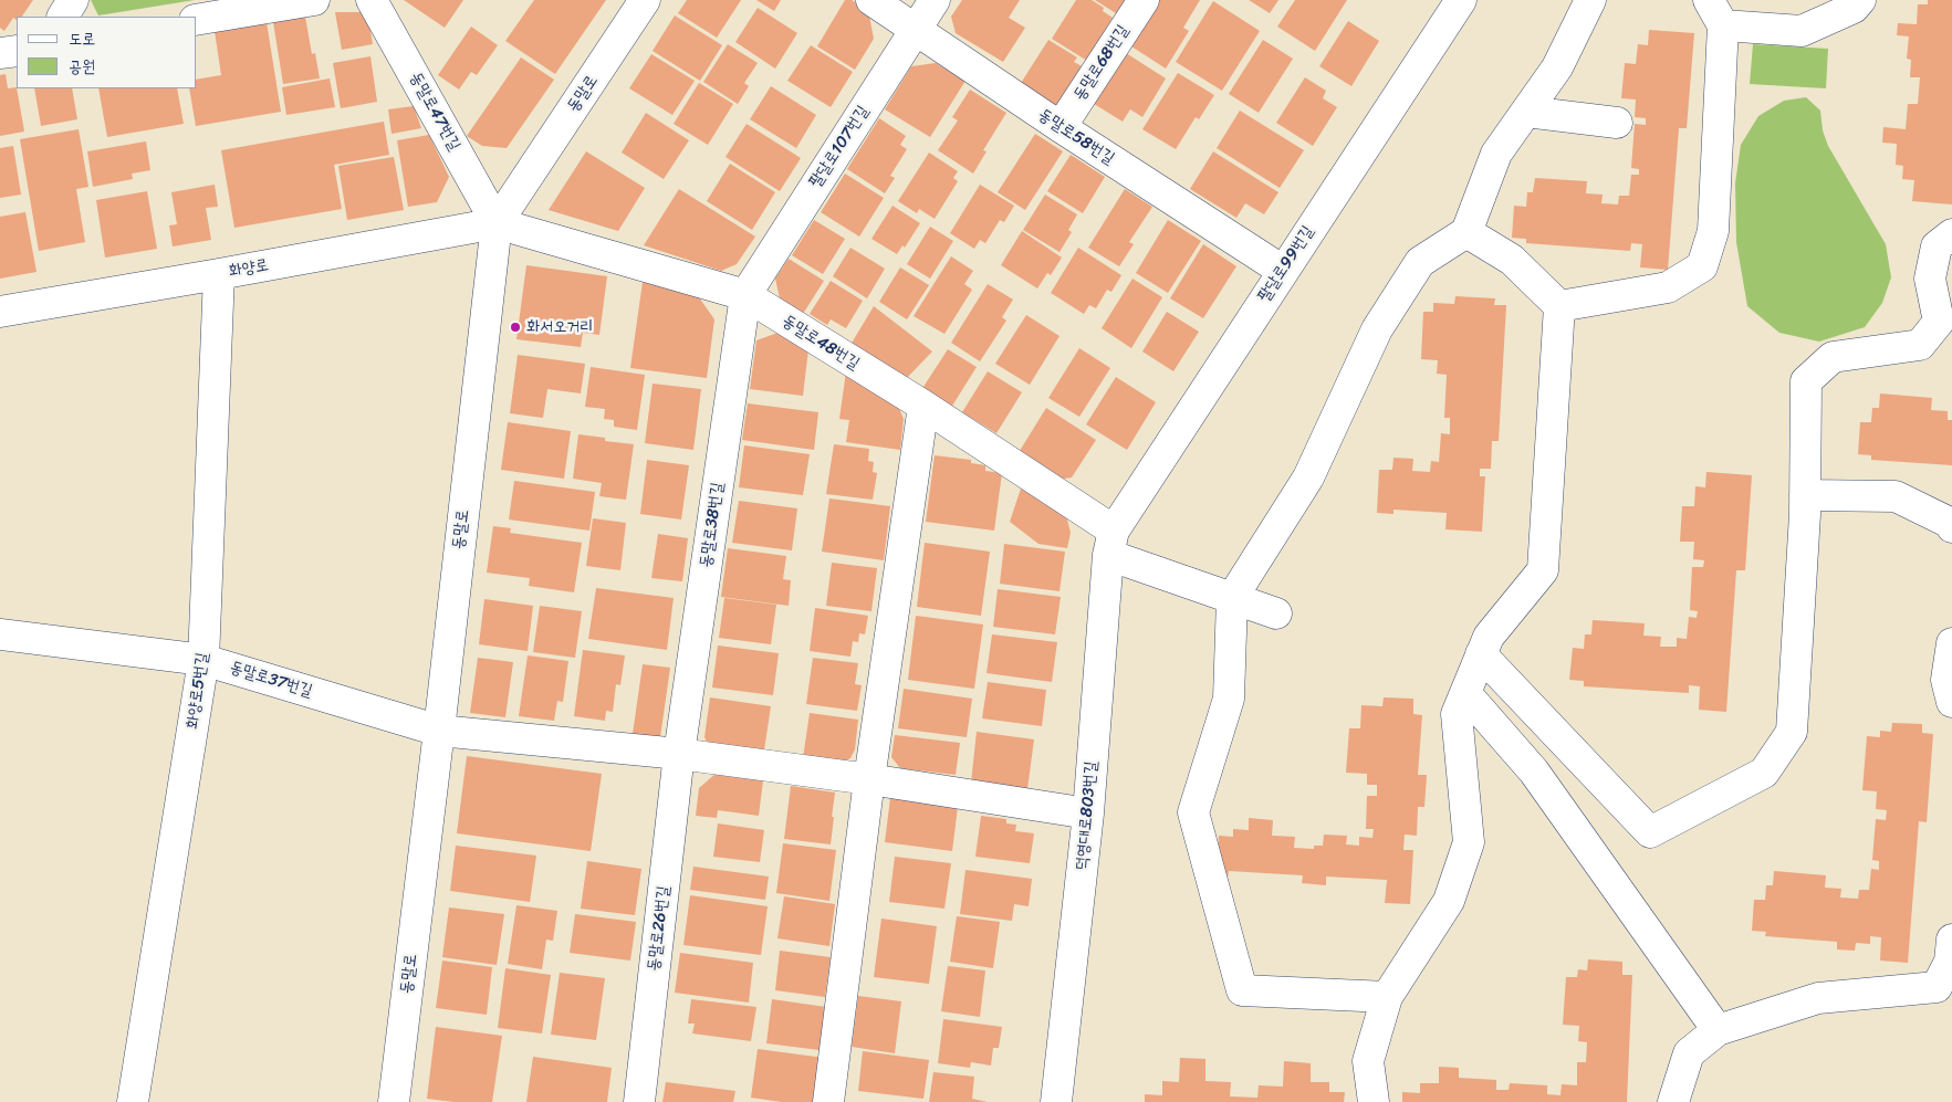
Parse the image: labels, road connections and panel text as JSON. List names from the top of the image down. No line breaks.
{"streets":{"street":["동말로68번길","동말로","동말로47번길","동말로58번길","팔달로107번길","팔달로99번길","화양로","동말로48번길","동말로38번길","동말로37번길","화양로5번길","덕영대로803번길","동말로26번길"]},"crossings":[["동말로68번길","동말로58번길"],["동말로","동말로47번길"],["동말로","화양로"],["동말로","동말로48번길"],["동말로","동말로37번길"],["동말로47번길","화양로"],["동말로47번길","동말로48번길"],["동말로58번길","팔달로107번길"],["동말로58번길","팔달로99번길"],["팔달로107번길","동말로48번길"],["팔달로107번길","동말로38번길"],["팔달로99번길","동말로48번길"],["팔달로99번길","덕영대로803번길"],["화양로","동말로48번길"],["화양로","화양로5번길"],["동말로48번길","동말로38번길"],["동말로48번길","덕영대로803번길"],["동말로38번길","동말로26번길"],["동말로37번길","화양로5번길"]],"places":["화서오거리"],"legend":["도로","공원"]}
